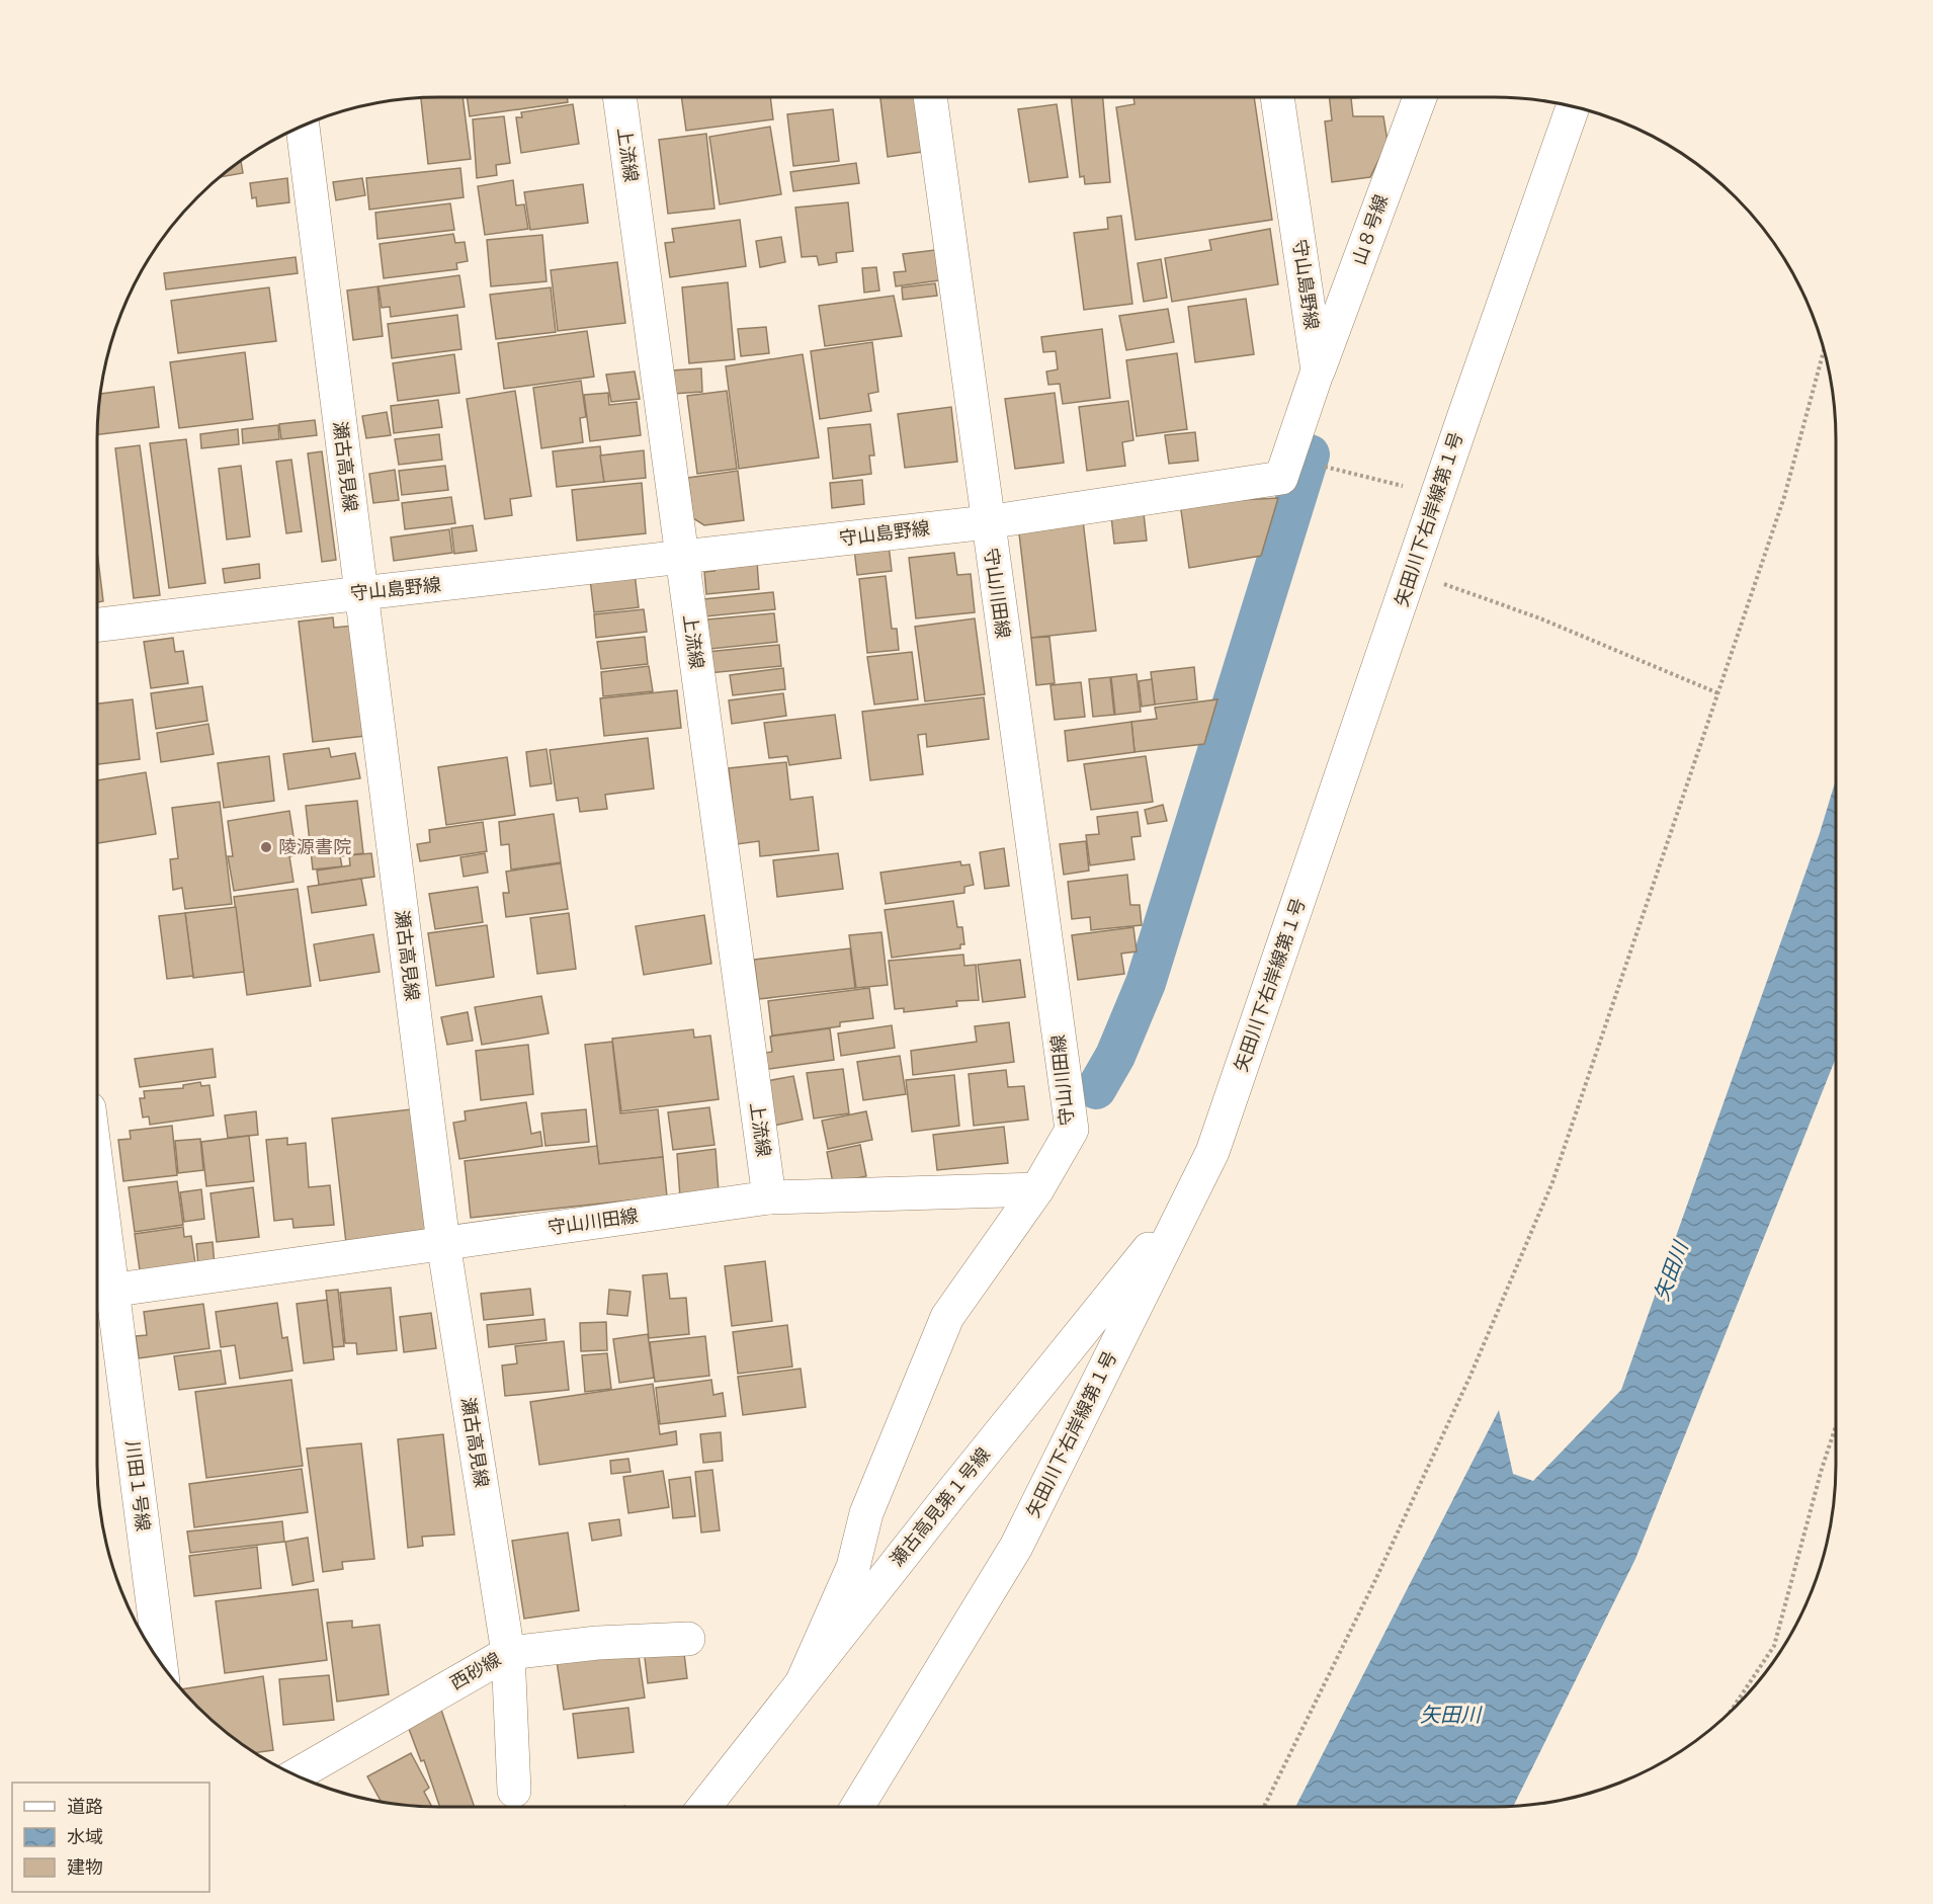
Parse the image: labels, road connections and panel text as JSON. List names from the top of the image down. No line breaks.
{"streets":{"street":["上流線","山８号線","守山島野線","瀬古高見線","矢田川下右岸線第１号","守山川田線","川田１号線","瀬古高見第１号線","西砂線"]},"crossings":[["上流線","守山島野線"],["上流線","守山川田線"],["山８号線","守山島野線"],["守山島野線","瀬古高見線"],["守山島野線","守山川田線"],["瀬古高見線","守山川田線"],["瀬古高見線","西砂線"],["矢田川下右岸線第１号","瀬古高見第１号線"],["守山川田線","川田１号線"]],"water":["矢田川"],"places":["陵源書院"],"legend":["道路","水域","建物"]}
